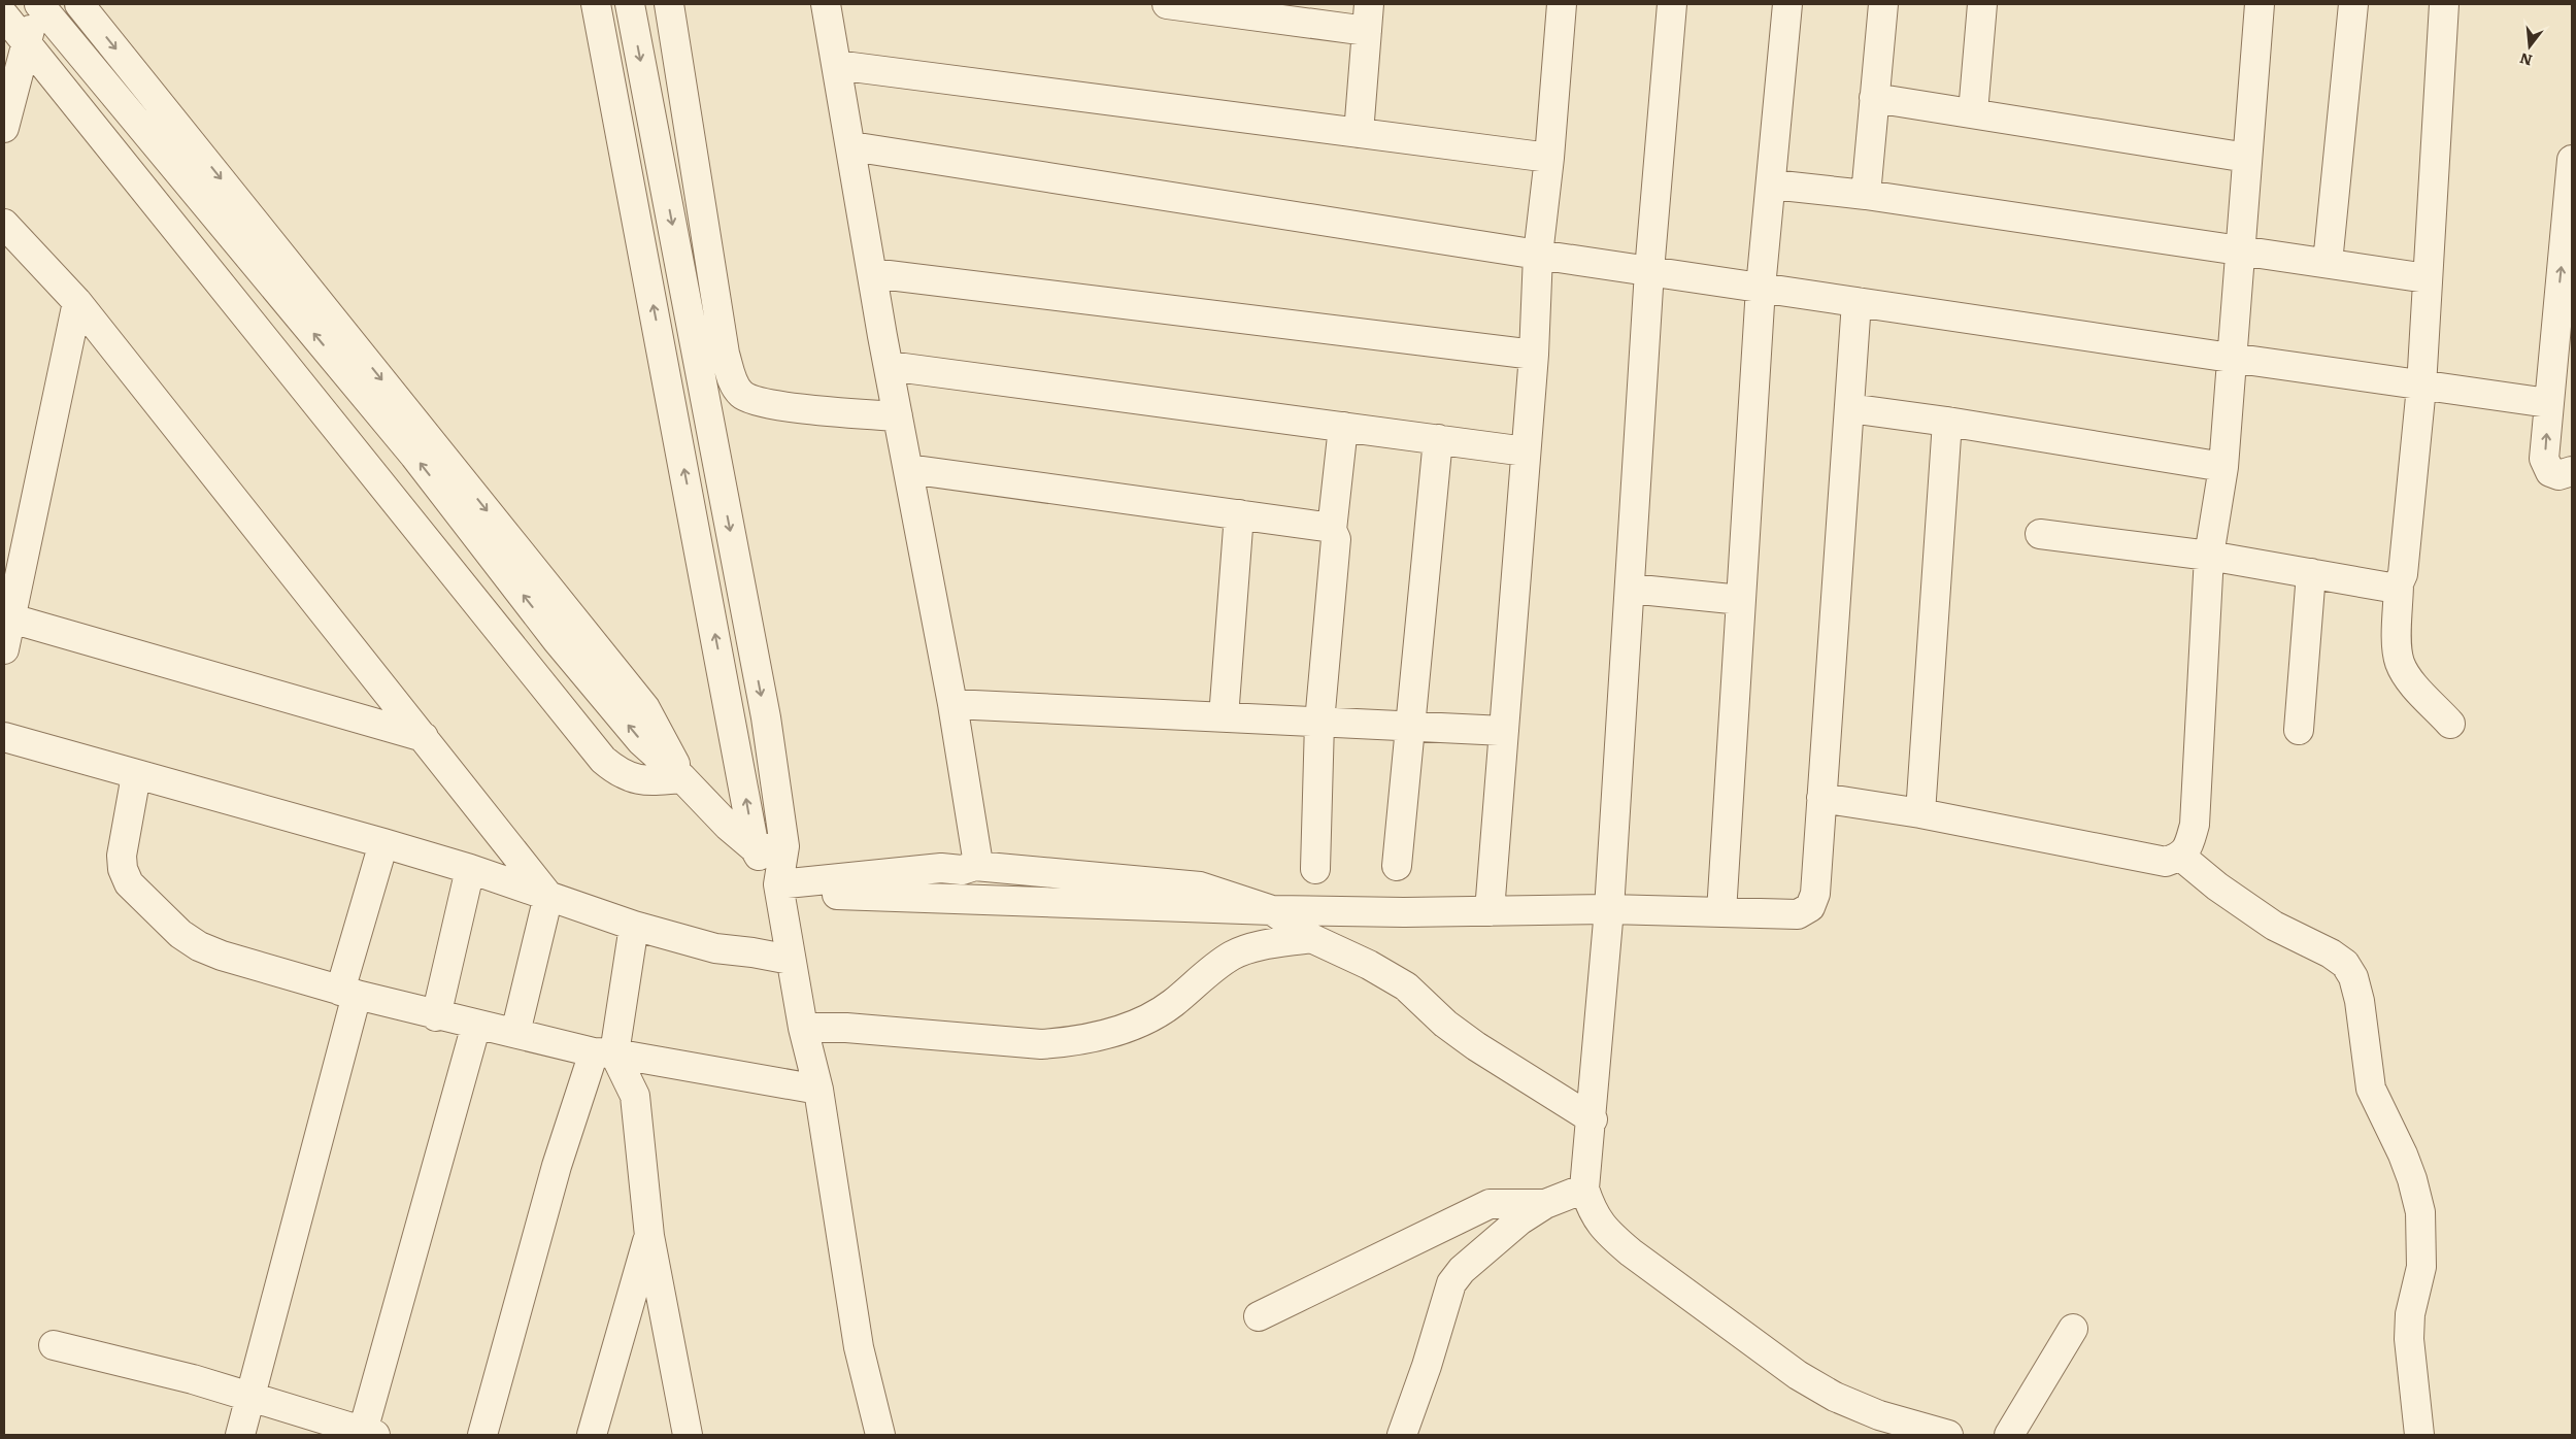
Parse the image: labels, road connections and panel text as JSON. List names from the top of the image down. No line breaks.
{"north":"bottom"}
